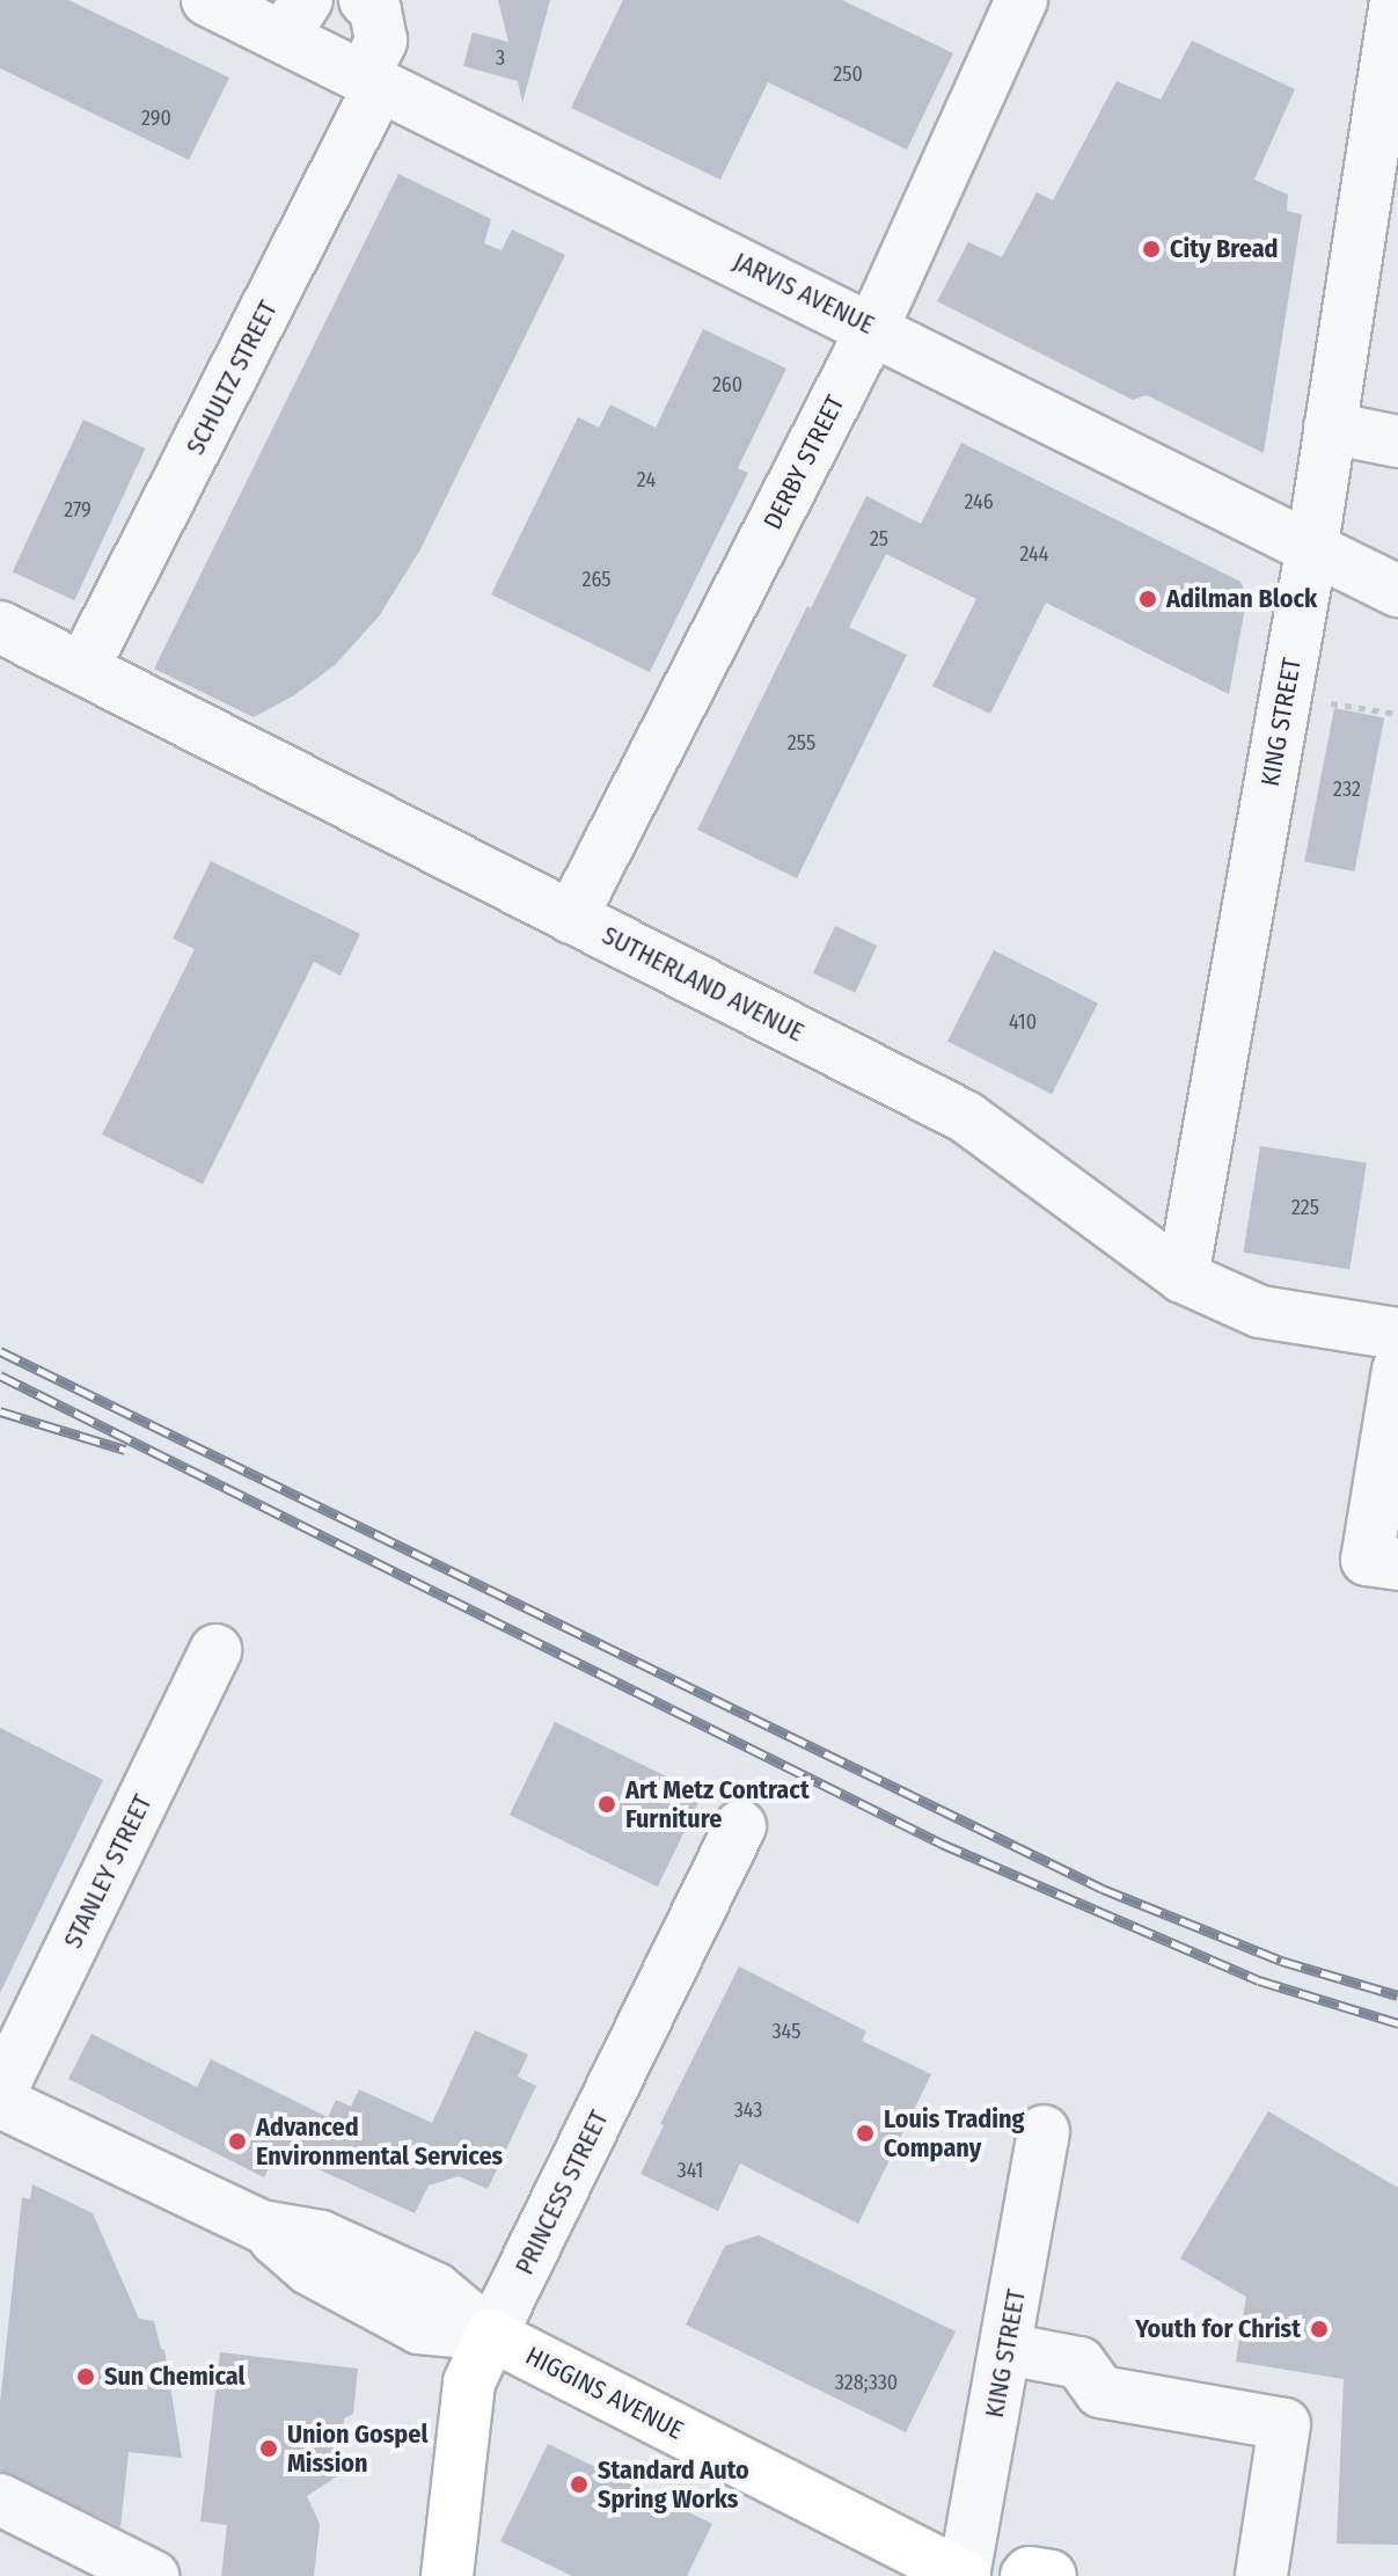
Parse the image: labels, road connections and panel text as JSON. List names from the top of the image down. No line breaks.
{"streets":{"main road":["PRINCESS STREET","HIGGINS AVENUE"],"street":["JARVIS AVENUE","SCHULTZ STREET","DERBY STREET","KING STREET","SUTHERLAND AVENUE","STANLEY STREET"]},"crossings":[["JARVIS AVENUE","SCHULTZ STREET"],["JARVIS AVENUE","DERBY STREET"],["JARVIS AVENUE","KING STREET"],["SCHULTZ STREET","SUTHERLAND AVENUE"],["DERBY STREET","SUTHERLAND AVENUE"],["KING STREET","SUTHERLAND AVENUE"],["KING STREET","HIGGINS AVENUE"],["PRINCESS STREET","HIGGINS AVENUE"]],"places":["City Bread","Adilman Block","Art Metz Contract Furniture","Louis Trading Company","Advanced Environmental Services","Youth for Christ","Sun Chemical","Union Gospel Mission","Standard Auto Spring Works"],"house_numbers":["3","250","290","260","24","246","279","25","244","265","255","232","410","225","345","343","341","328;330"]}
